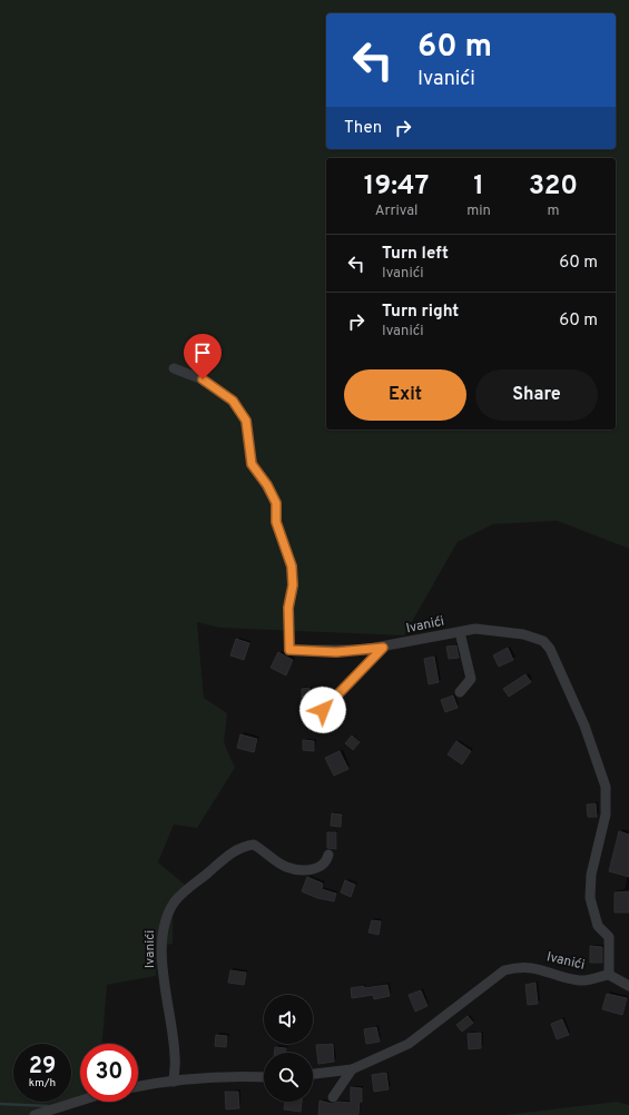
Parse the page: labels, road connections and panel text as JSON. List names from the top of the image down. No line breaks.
{"streets":{"street":["Ivanići"]},"page":{"turn":["60 m","Ivanići"],"then":"Then","eta":["19:47","Arrival","1","min","320","m"],"list":[{"name":"Turn left","note":"Ivanići","value":"60 m"},{"name":"Turn right","note":"Ivanići","value":"60 m"}],"buttons":["Exit","Share"],"speed":"29 km/h","limit":"30"}}
